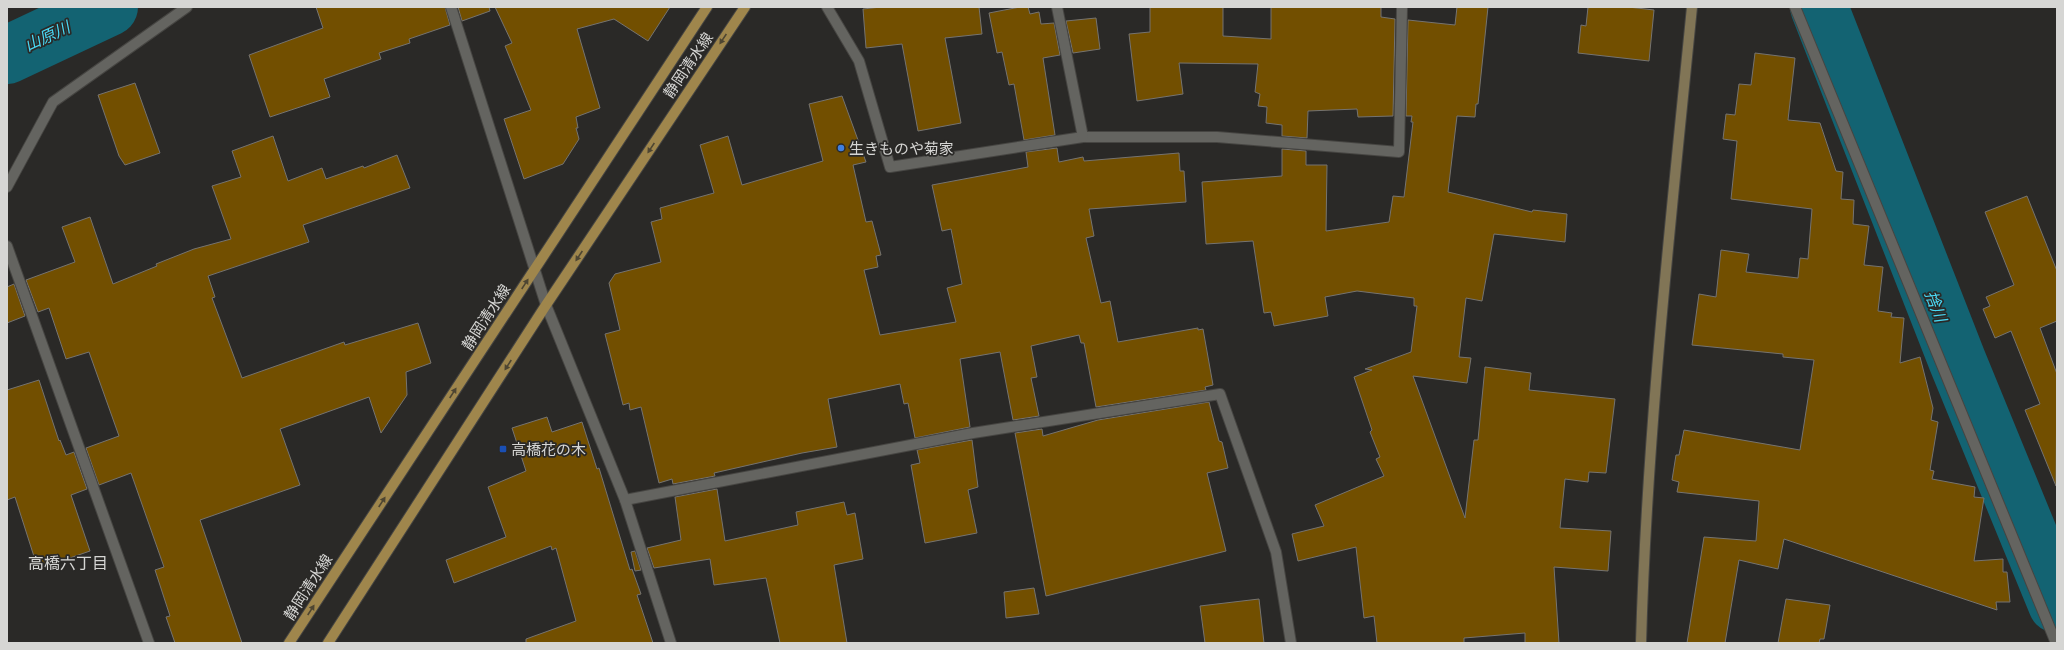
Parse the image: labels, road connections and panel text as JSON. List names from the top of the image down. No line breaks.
{"streets":{"main road":["静岡清水線"]},"districts":["高橋六丁目"],"water":["山原川","捨川"],"places":{"other":["生きものや菊家"],"transit":["高橋花の木"]}}
